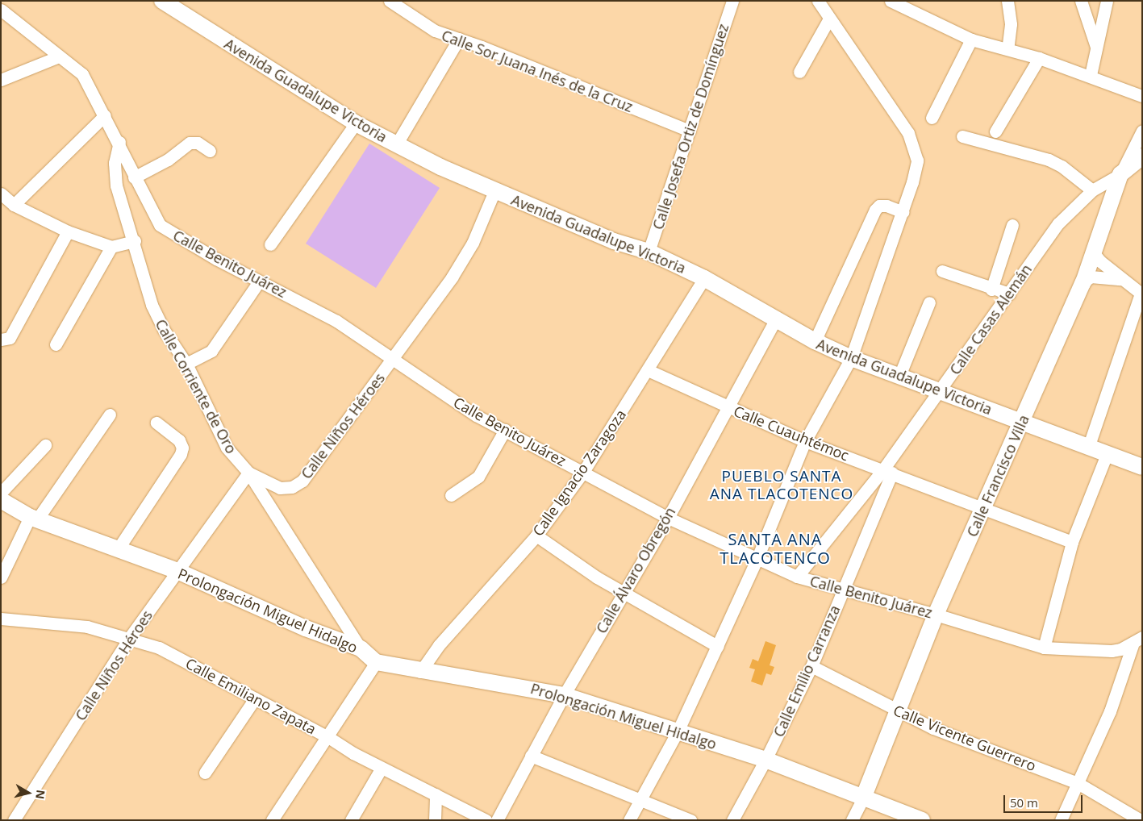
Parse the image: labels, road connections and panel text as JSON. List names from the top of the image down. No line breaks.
{"streets":{"street":["Calle Sor Juana Inés de la Cruz","Avenida Guadalupe Victoria","Calle Josefa Ortiz de Domínguez","Calle Benito Juárez","Calle Casas Alemán","Calle Corriente de Oro","Calle Niños Héroes","Calle Cuauhtémoc","Calle Ignacio Zaragoza","Calle Francisco Villa","Calle Álvaro Obregón","Prolongación Miguel Hidalgo","Calle Emilio Carranza","Calle Emiliano Zapata","Calle Vicente Guerrero"]},"crossings":[["Calle Sor Juana Inés de la Cruz","Calle Josefa Ortiz de Domínguez"],["Avenida Guadalupe Victoria","Calle Josefa Ortiz de Domínguez"],["Avenida Guadalupe Victoria","Calle Casas Alemán"],["Avenida Guadalupe Victoria","Calle Niños Héroes"],["Avenida Guadalupe Victoria","Calle Ignacio Zaragoza"],["Avenida Guadalupe Victoria","Calle Francisco Villa"],["Avenida Guadalupe Victoria","Calle Álvaro Obregón"],["Calle Benito Juárez","Calle Casas Alemán"],["Calle Benito Juárez","Calle Corriente de Oro"],["Calle Benito Juárez","Calle Niños Héroes"],["Calle Benito Juárez","Calle Ignacio Zaragoza"],["Calle Benito Juárez","Calle Francisco Villa"],["Calle Benito Juárez","Calle Álvaro Obregón"],["Calle Benito Juárez","Calle Emilio Carranza"],["Calle Casas Alemán","Calle Cuauhtémoc"],["Calle Casas Alemán","Calle Francisco Villa"],["Calle Casas Alemán","Calle Emilio Carranza"],["Calle Corriente de Oro","Calle Niños Héroes"],["Calle Corriente de Oro","Prolongación Miguel Hidalgo"],["Calle Niños Héroes","Prolongación Miguel Hidalgo"],["Calle Niños Héroes","Calle Emiliano Zapata"],["Calle Cuauhtémoc","Calle Ignacio Zaragoza"],["Calle Cuauhtémoc","Calle Francisco Villa"],["Calle Cuauhtémoc","Calle Álvaro Obregón"],["Calle Cuauhtémoc","Calle Emilio Carranza"],["Calle Ignacio Zaragoza","Prolongación Miguel Hidalgo"],["Calle Francisco Villa","Prolongación Miguel Hidalgo"],["Calle Francisco Villa","Calle Vicente Guerrero"],["Calle Álvaro Obregón","Prolongación Miguel Hidalgo"],["Prolongación Miguel Hidalgo","Calle Emilio Carranza"],["Calle Emilio Carranza","Calle Vicente Guerrero"]],"districts":["PUEBLO SANTA ANA TLACOTENCO","SANTA ANA TLACOTENCO"],"scale_bar":"50 m","north":"right"}
